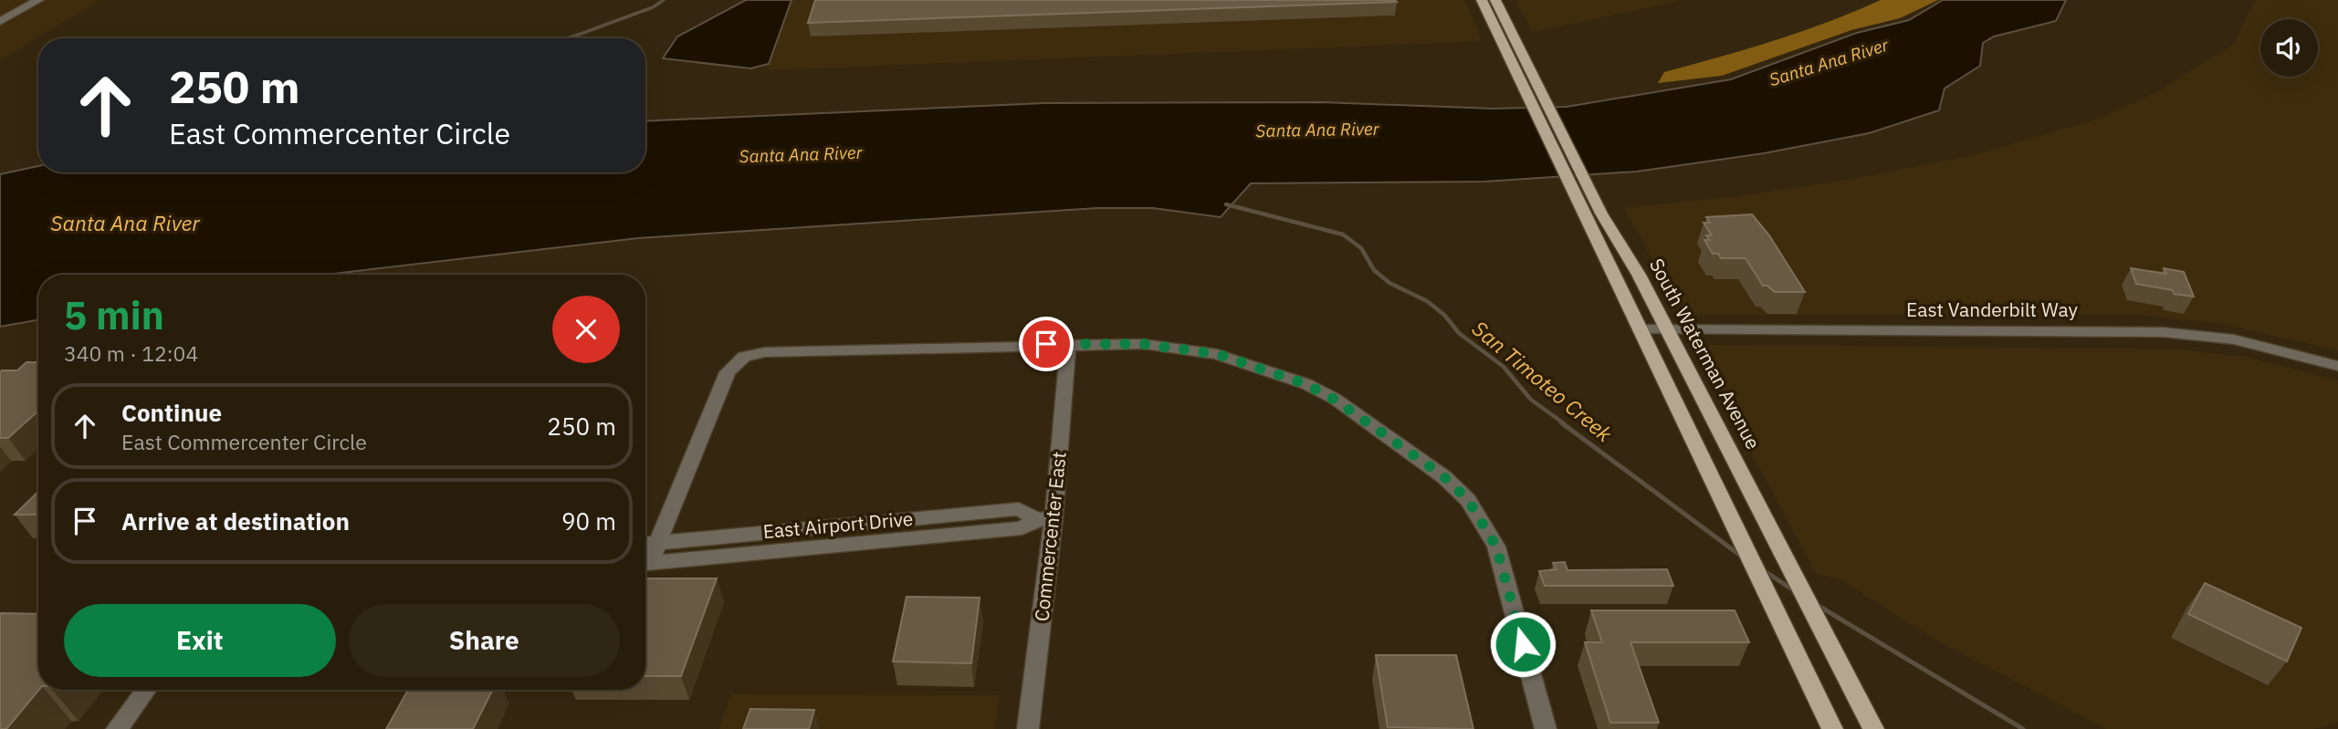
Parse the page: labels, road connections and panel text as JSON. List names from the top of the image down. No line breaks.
{"streets":{"main road":["South Waterman Avenue"],"street":["East Vanderbilt Way","East Airport Drive","Commercenter East"]},"crossings":[["East Vanderbilt Way","South Waterman Avenue"],["East Airport Drive","Commercenter East"]],"water":["Santa Ana River","San Timoteo Creek"],"page":{"turn":["250 m","East Commercenter Circle"],"heading":["5 min","340 m · 12:04"],"list":[{"name":"Continue","note":"East Commercenter Circle","value":"250 m"},{"name":"Arrive at destination","value":"90 m"}],"buttons":["Exit","Share"]}}
